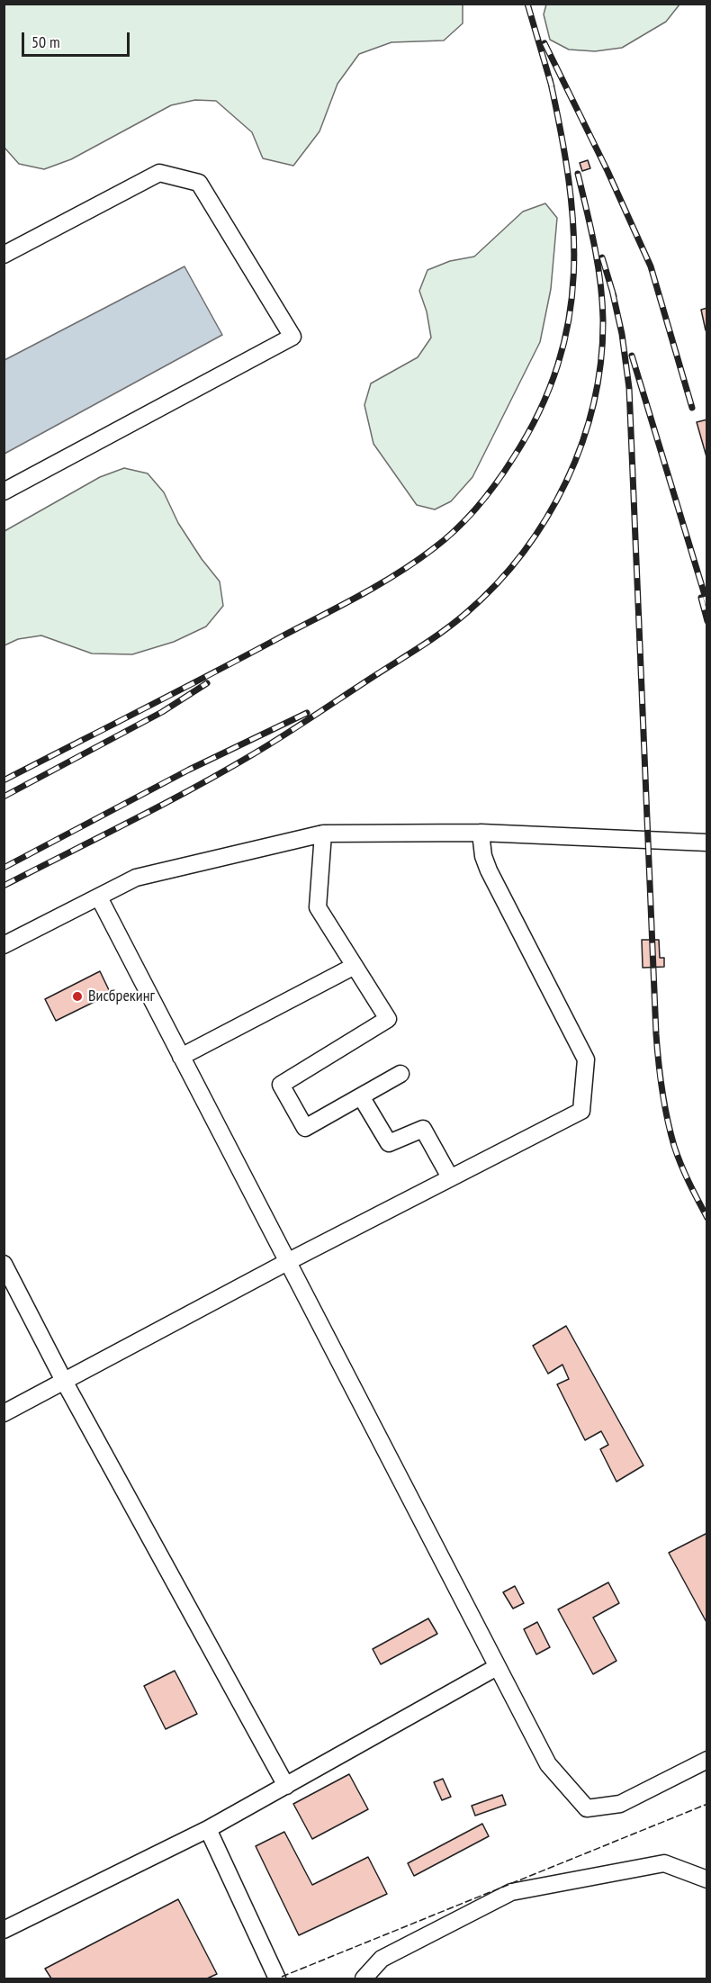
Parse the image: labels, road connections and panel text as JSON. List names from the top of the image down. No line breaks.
{"places":["Висбрекинг"],"scale_bar":"50 m"}
